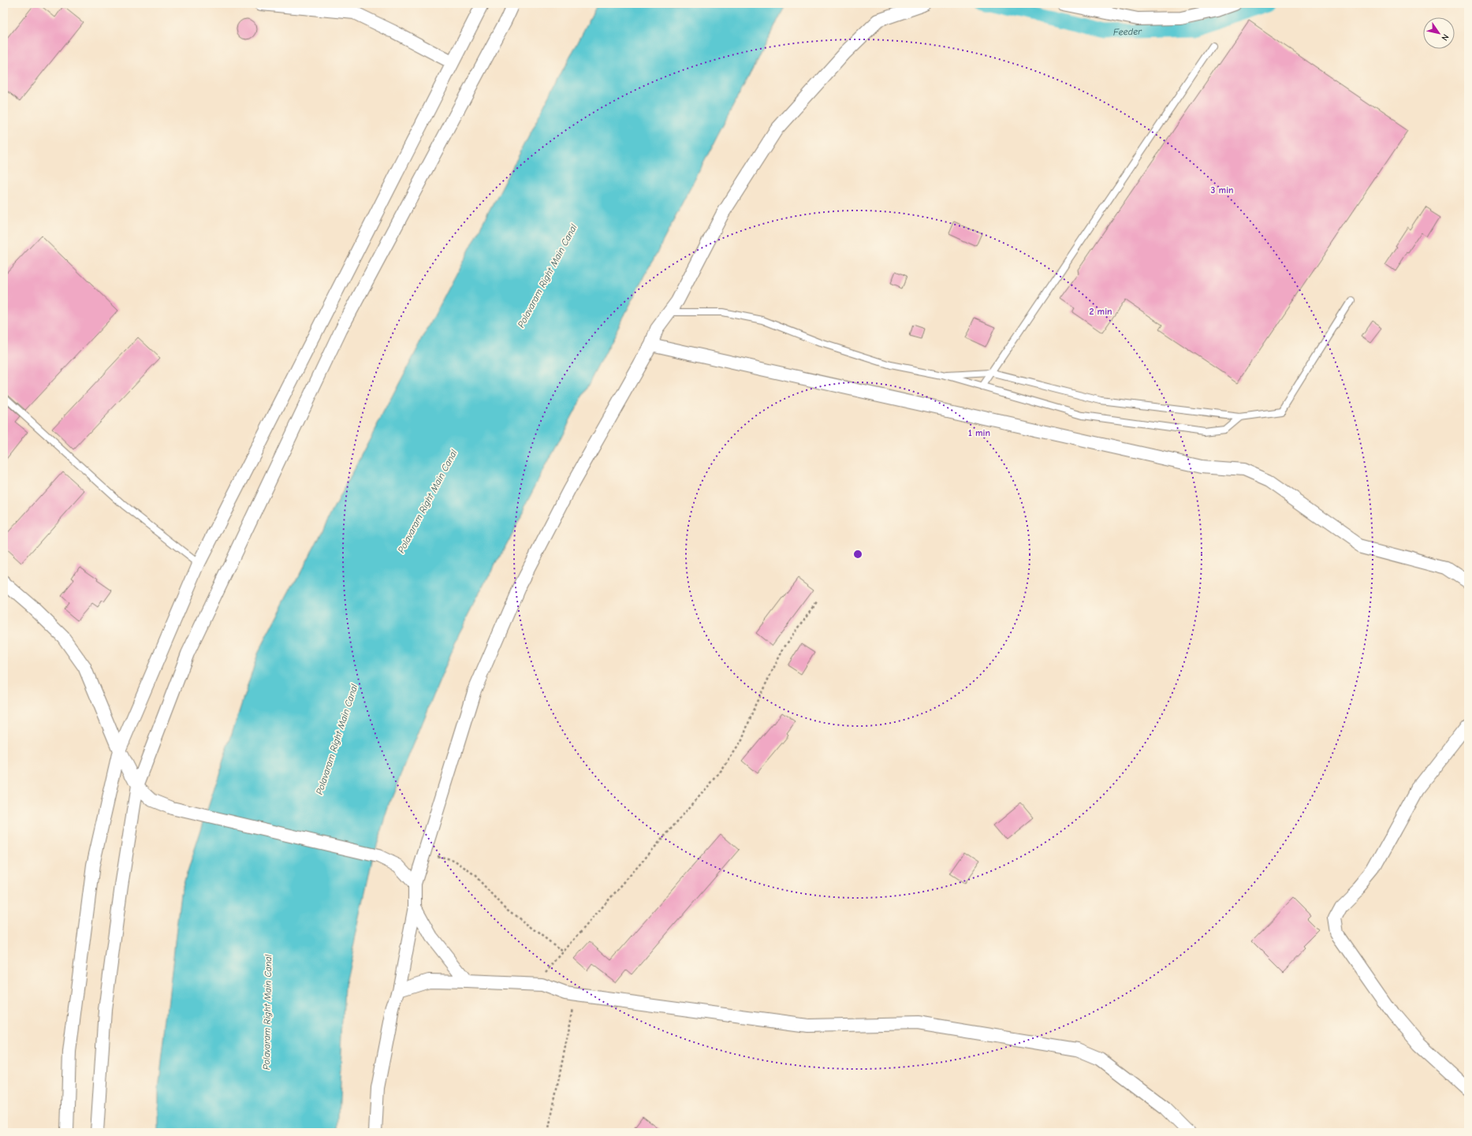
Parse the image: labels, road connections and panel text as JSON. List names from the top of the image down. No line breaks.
{"water":["Feeder","Polavaram Right Main Canal"],"north":"bottom right","rings":["3 min","2 min","1 min"]}
